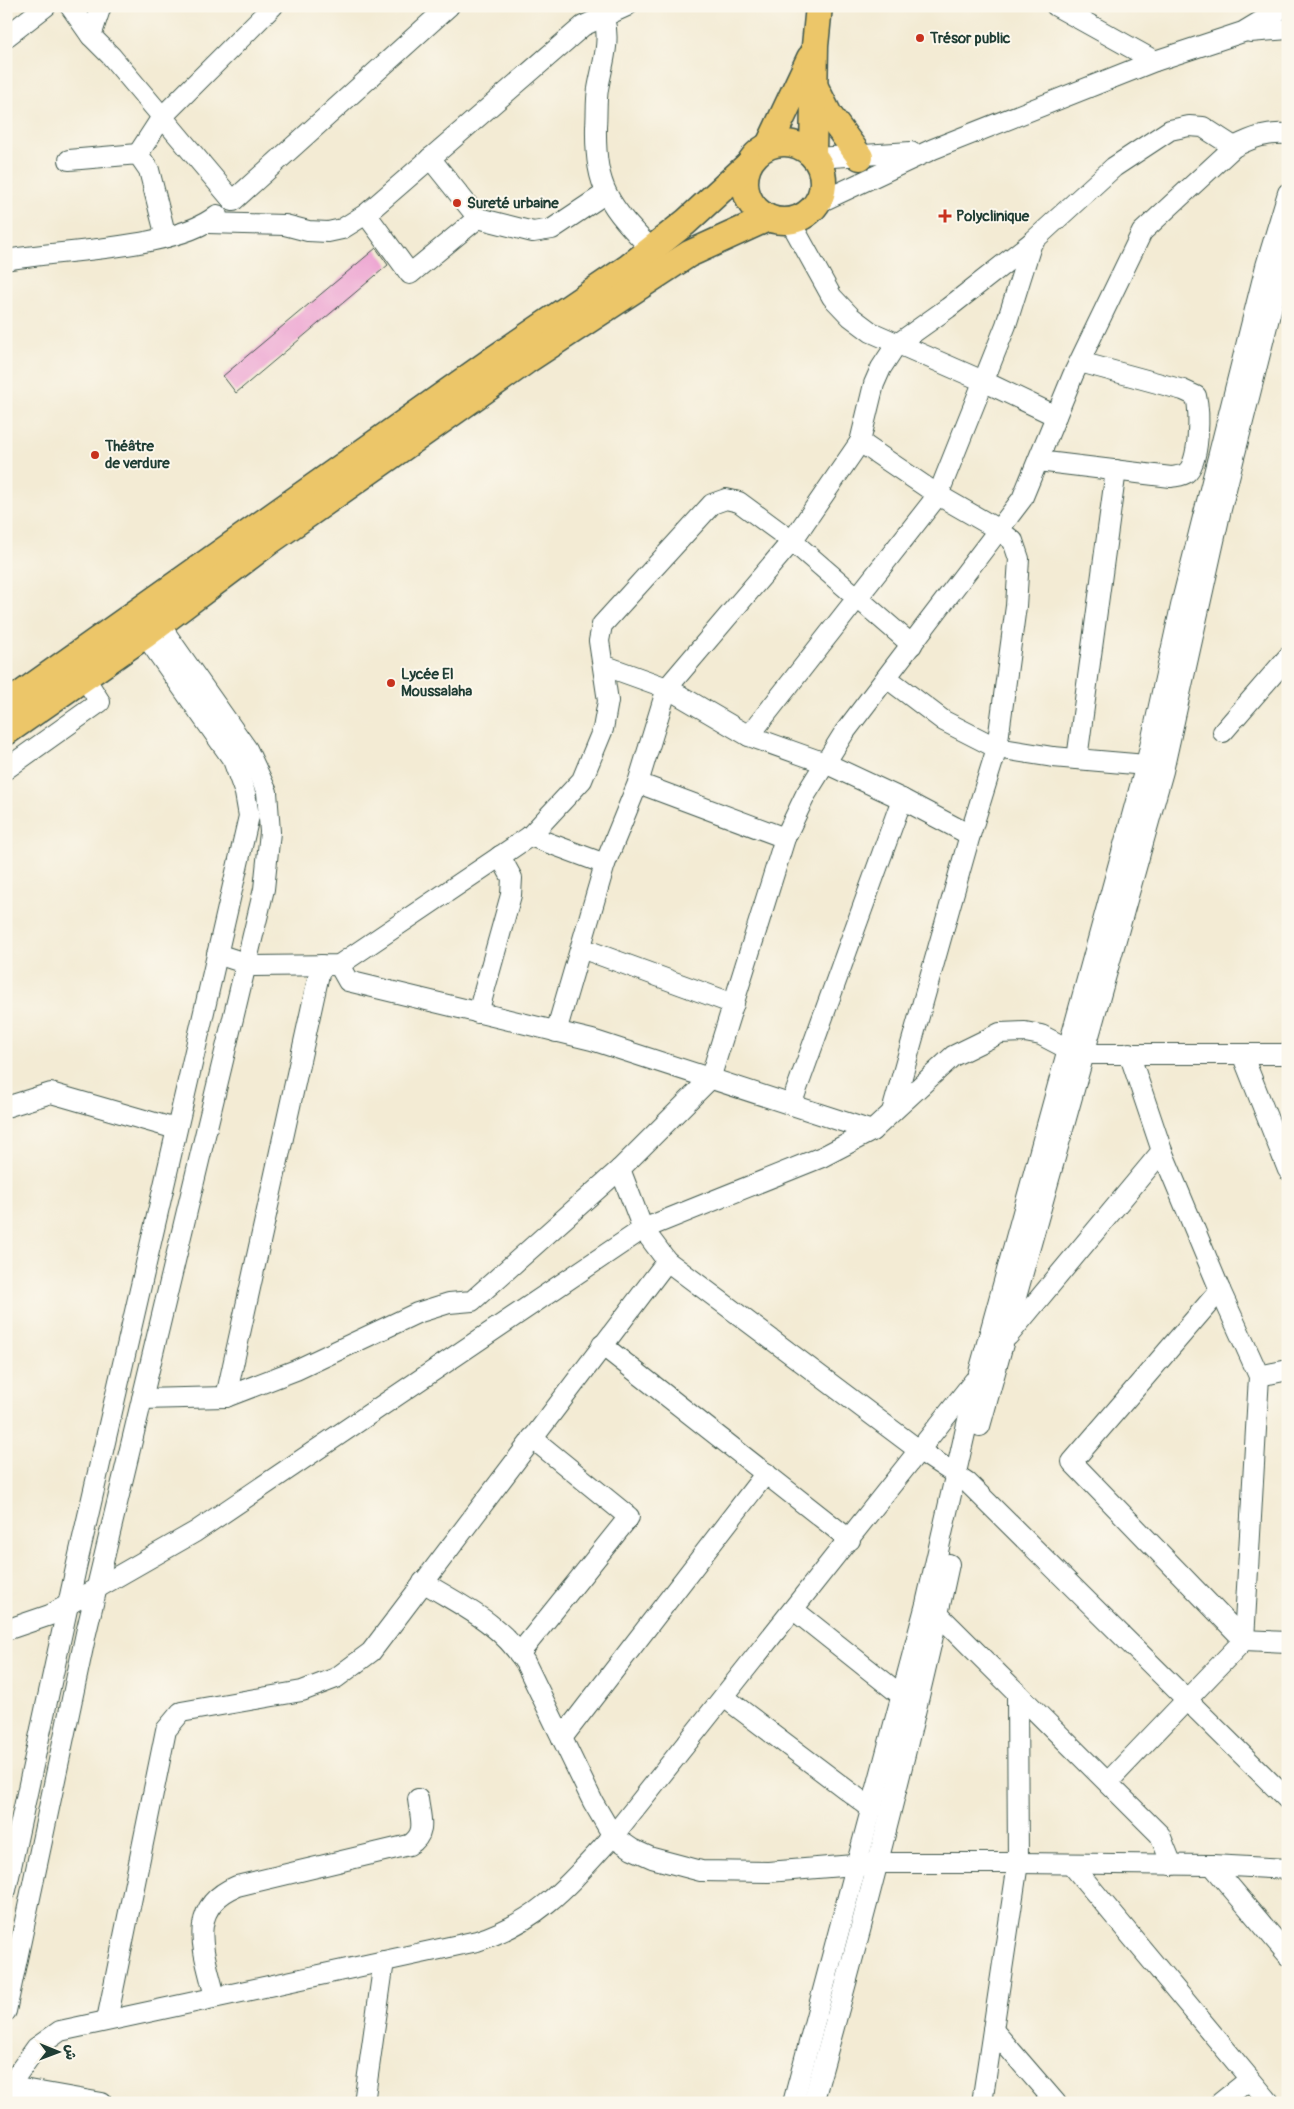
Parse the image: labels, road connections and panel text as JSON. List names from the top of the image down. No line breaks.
{"places":{"other":["Trésor public","Sureté urbaine","Théâtre de verdure","Lycée El Moussalaha"],"health":["Polyclinique"]},"north":"right"}
